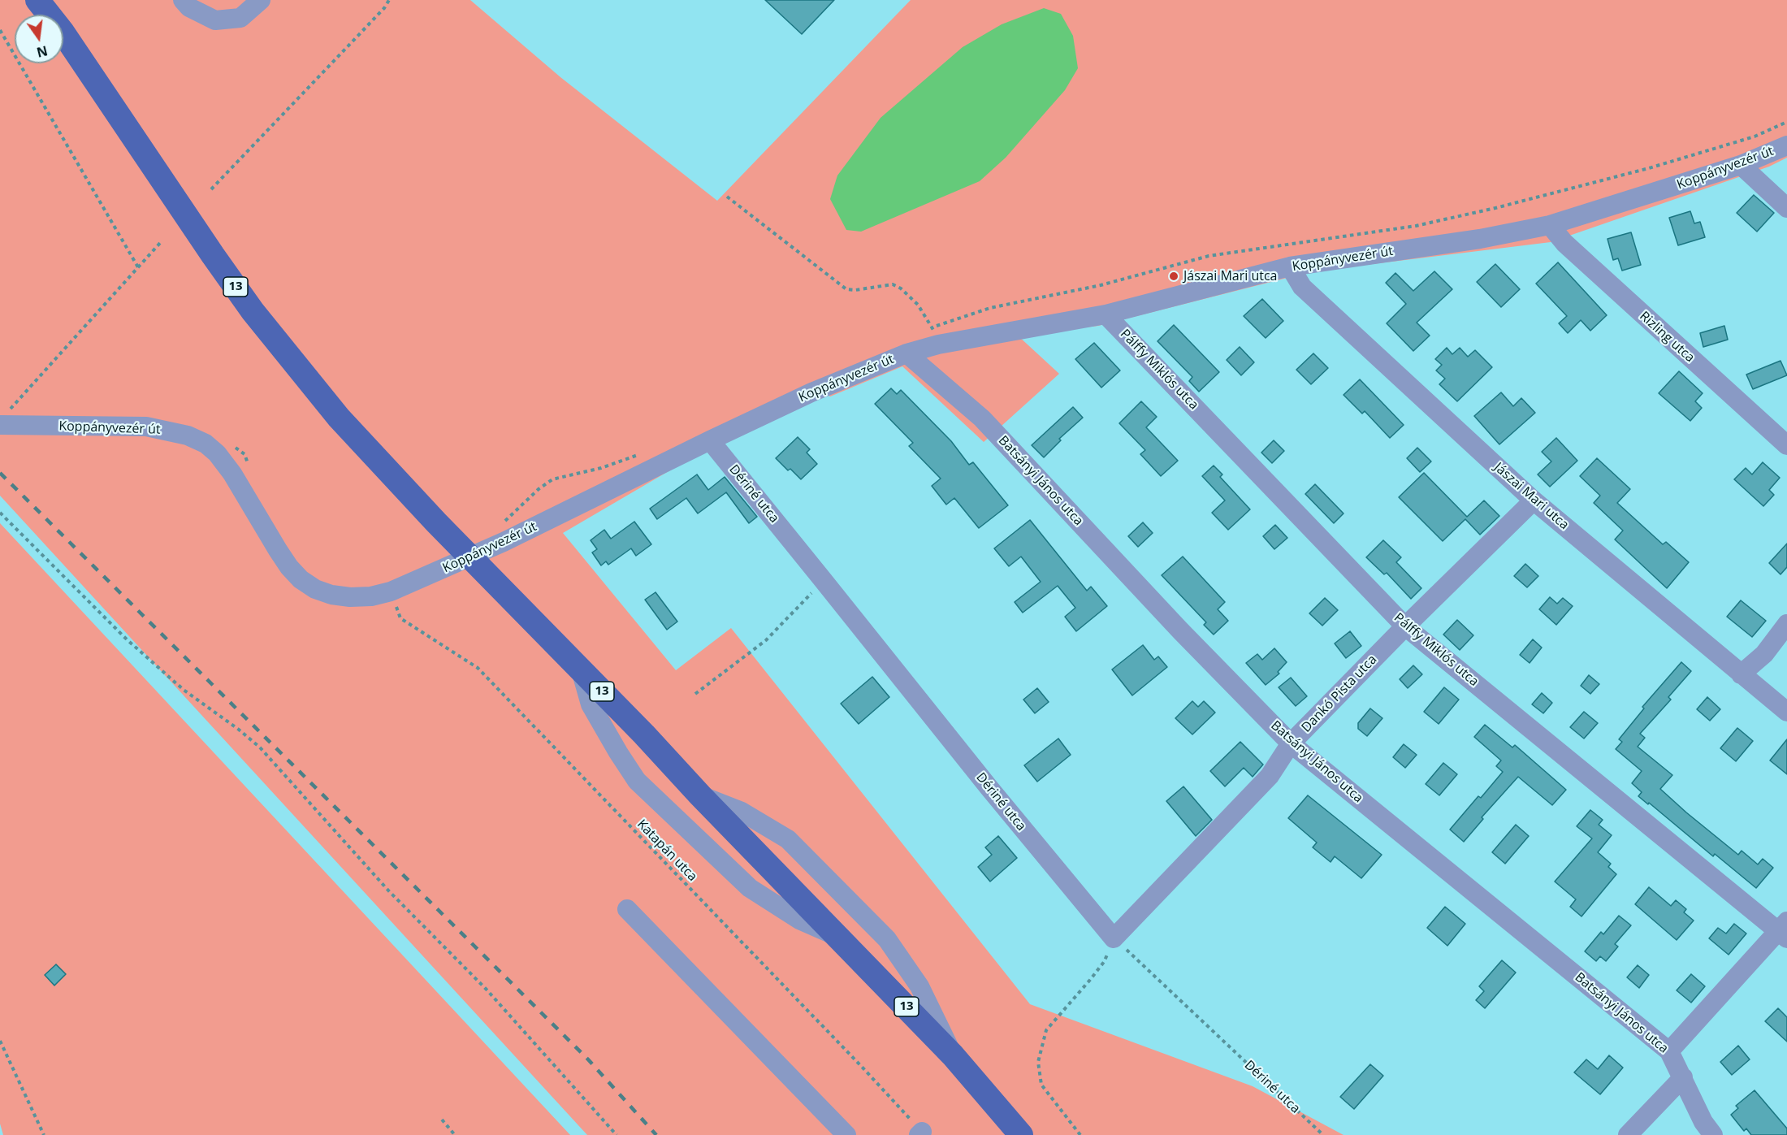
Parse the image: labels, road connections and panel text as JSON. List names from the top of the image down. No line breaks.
{"streets":{"main road":["13"],"street":["Koppányvezér út","Rizling utca","Pálffy Miklós utca","Batsányi János utca","Dériné utca","Jászai Mari utca","Dankó Pista utca"],"path":["Katapán utca"]},"crossings":[["Koppányvezér út","Rizling utca"],["Koppányvezér út","Pálffy Miklós utca"],["Koppányvezér út","Batsányi János utca"],["Koppányvezér út","Dériné utca"],["Koppányvezér út","Jászai Mari utca"],["Koppányvezér út","Katapán utca"],["Pálffy Miklós utca","Dankó Pista utca"],["Batsányi János utca","Dankó Pista utca"],["Dériné utca","Dankó Pista utca"],["Jászai Mari utca","Dankó Pista utca"]],"places":["Jászai Mari utca"],"north":"bottom"}
